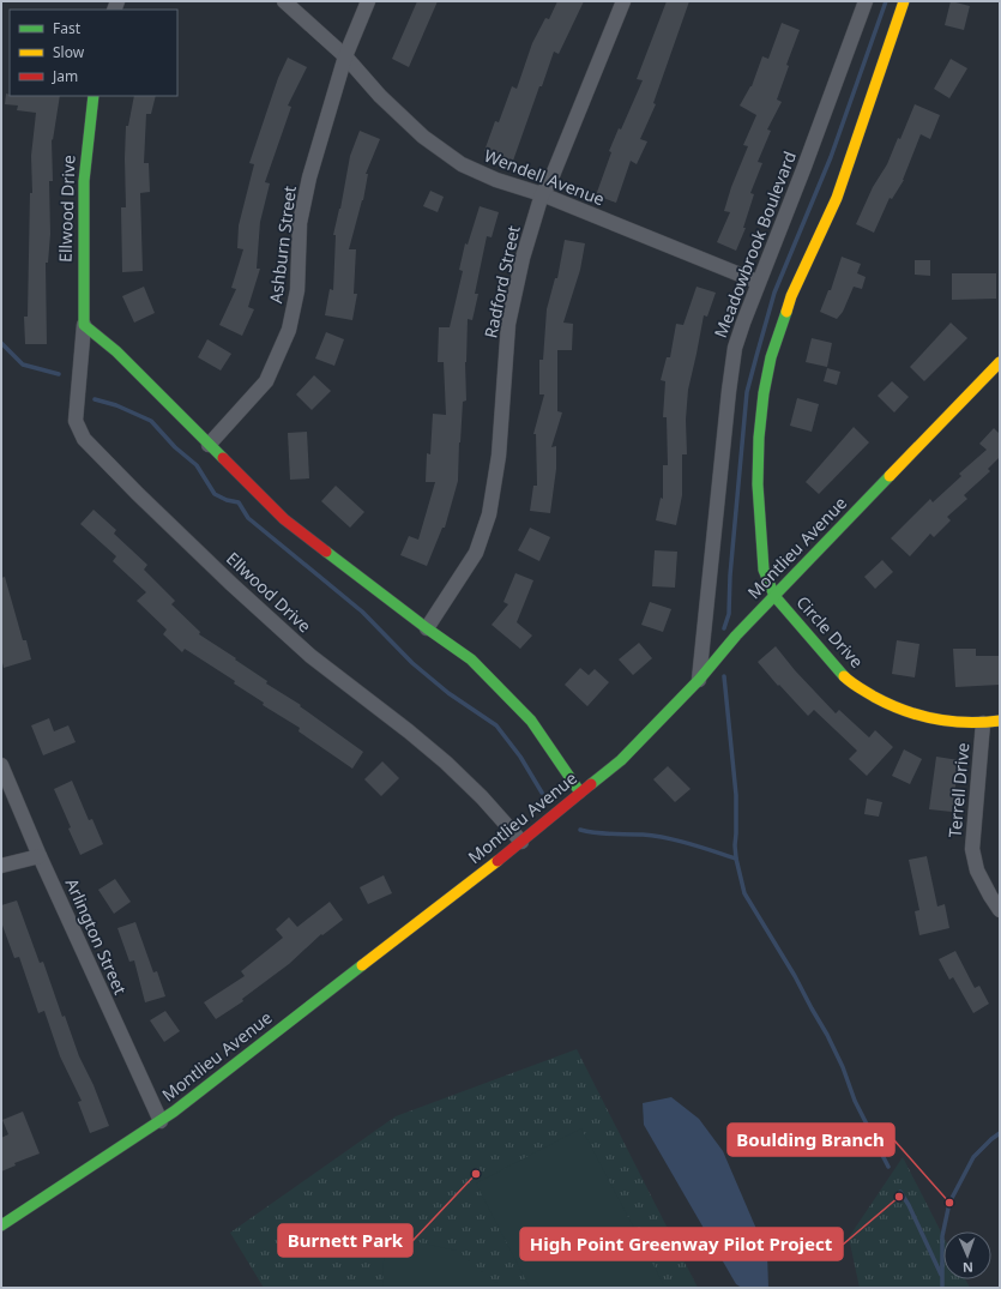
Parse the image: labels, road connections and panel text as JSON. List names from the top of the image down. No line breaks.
{"streets":{"street":["Wendell Avenue","Ellwood Drive","Ashburn Street","Meadowbrook Boulevard","Radford Street","Montlieu Avenue","Circle Drive","Terrell Drive","Arlington Street"]},"crossings":[["Wendell Avenue","Ashburn Street"],["Wendell Avenue","Meadowbrook Boulevard"],["Wendell Avenue","Radford Street"],["Ellwood Drive","Montlieu Avenue"],["Meadowbrook Boulevard","Montlieu Avenue"],["Montlieu Avenue","Circle Drive"],["Montlieu Avenue","Arlington Street"],["Circle Drive","Terrell Drive"]],"places":["Burnett Park","High Point Greenway Pilot Project","Boulding Branch"],"legend":["Fast","Slow","Jam"],"north":"bottom"}
